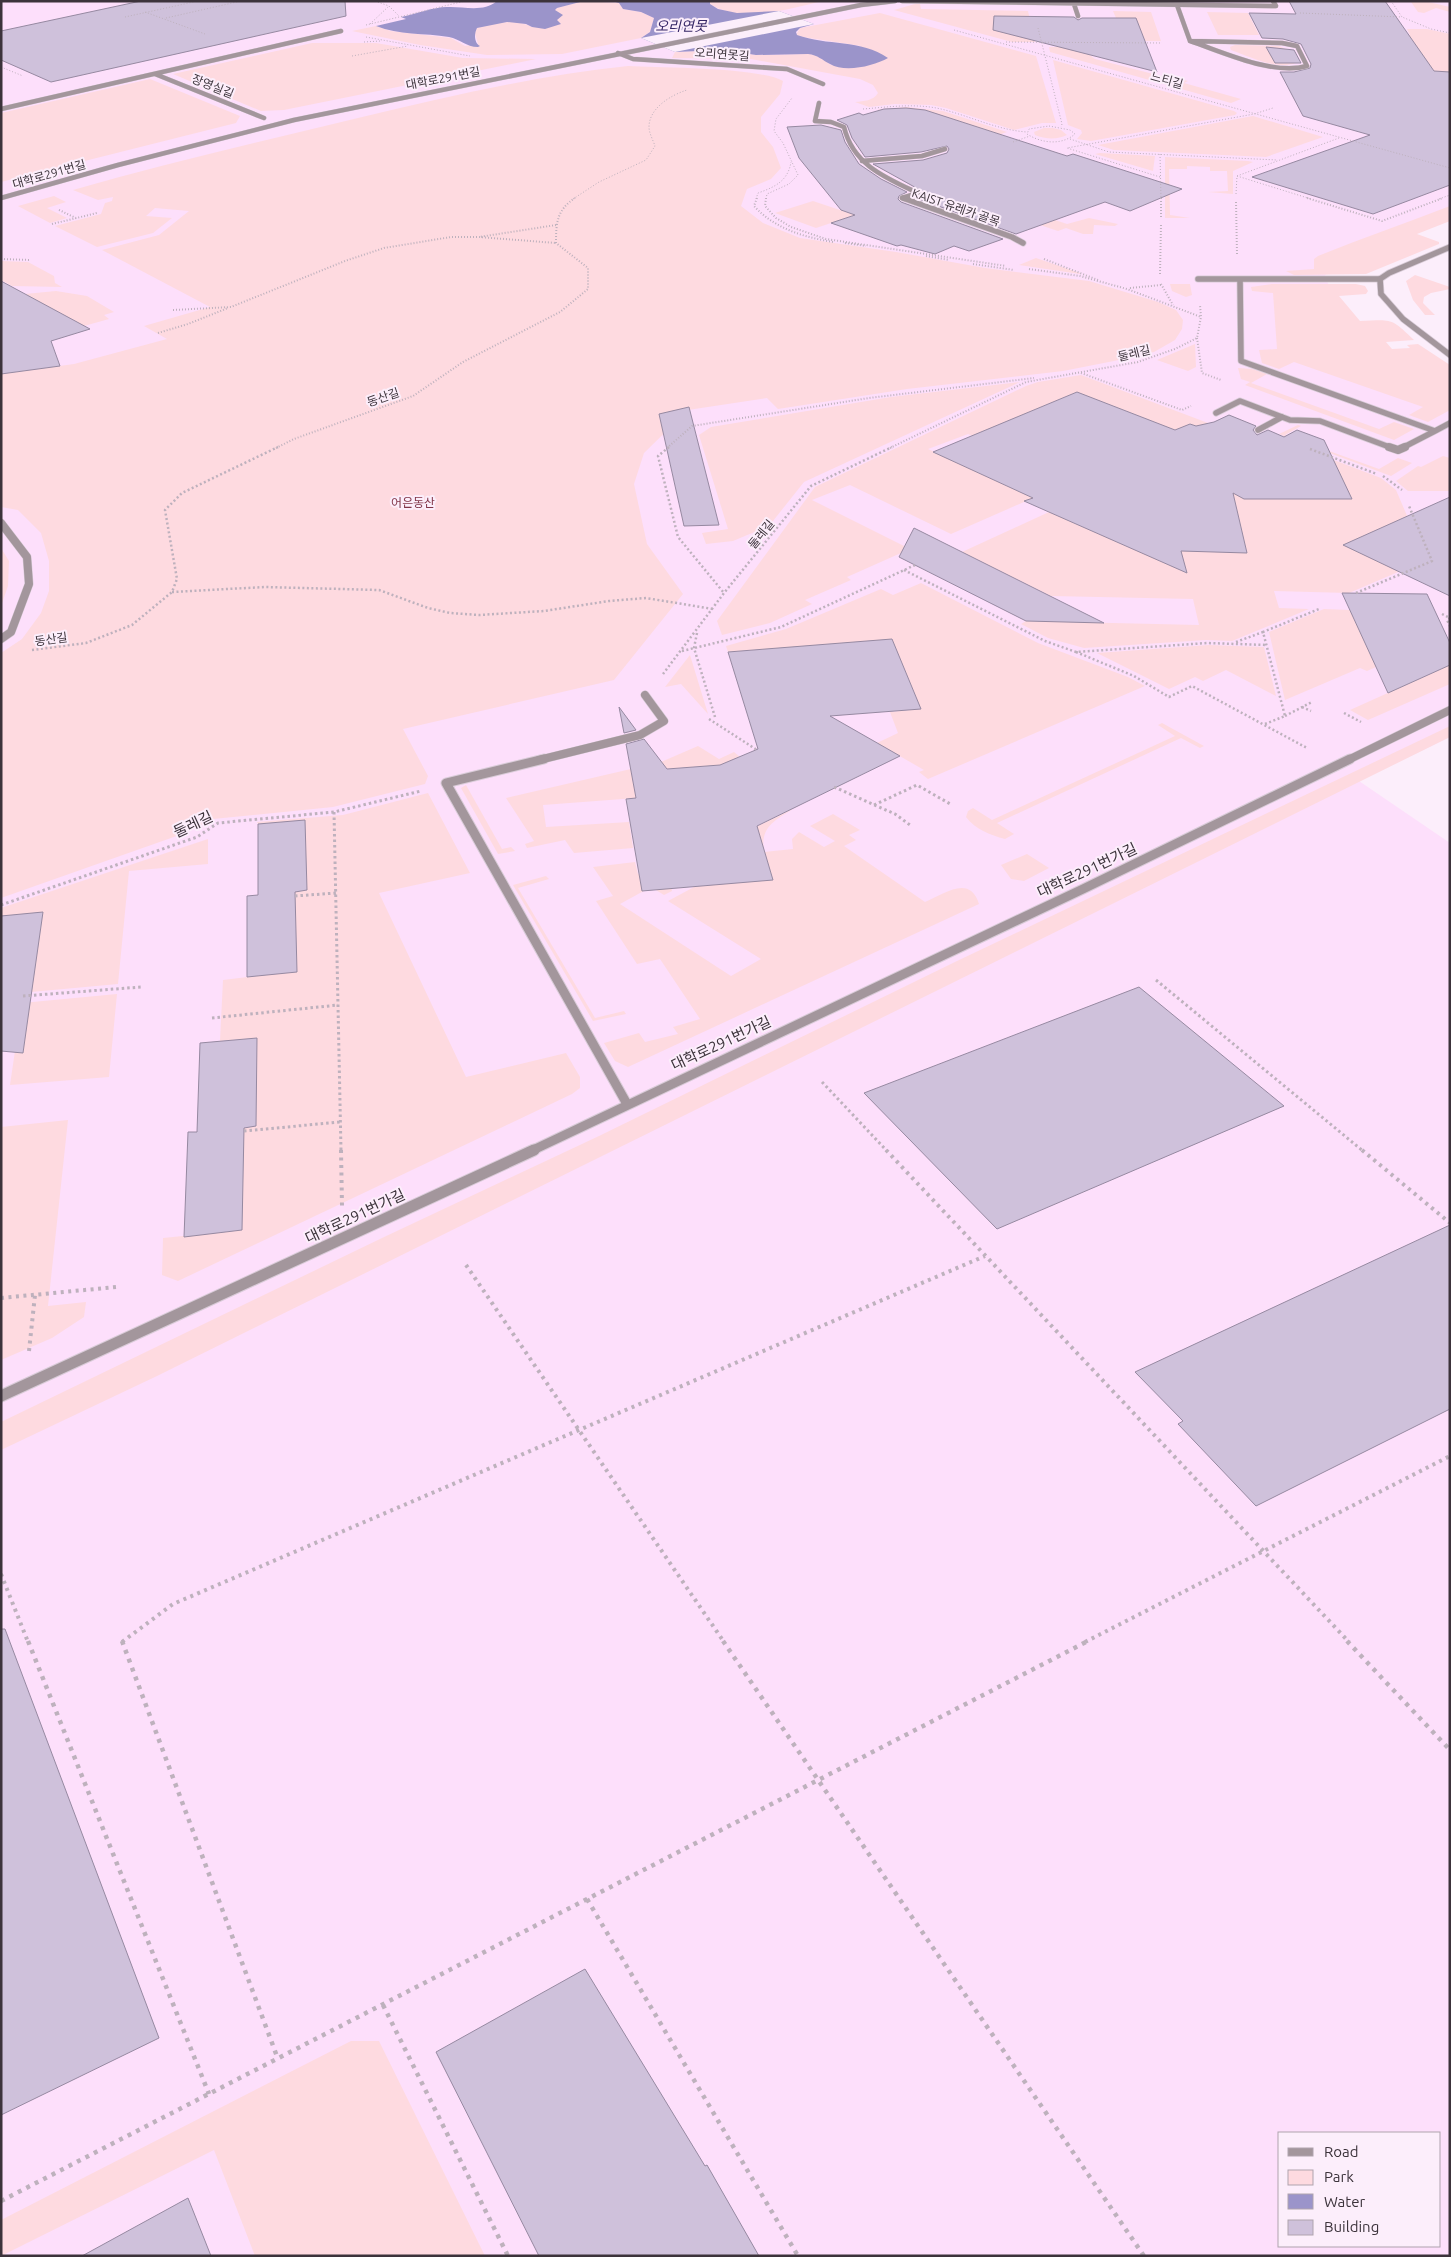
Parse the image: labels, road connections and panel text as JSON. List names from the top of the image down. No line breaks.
{"streets":{"street":["오리연못길","대학로291번길","장영실길","KAIST 유레카 골목","대학로291번가길"],"path":["느티길","둘레길","동산길"]},"crossings":[["오리연못길","대학로291번길"]],"water":["오리연못"],"parks":["어은동산"],"legend":["Road","Park","Water","Building"]}
